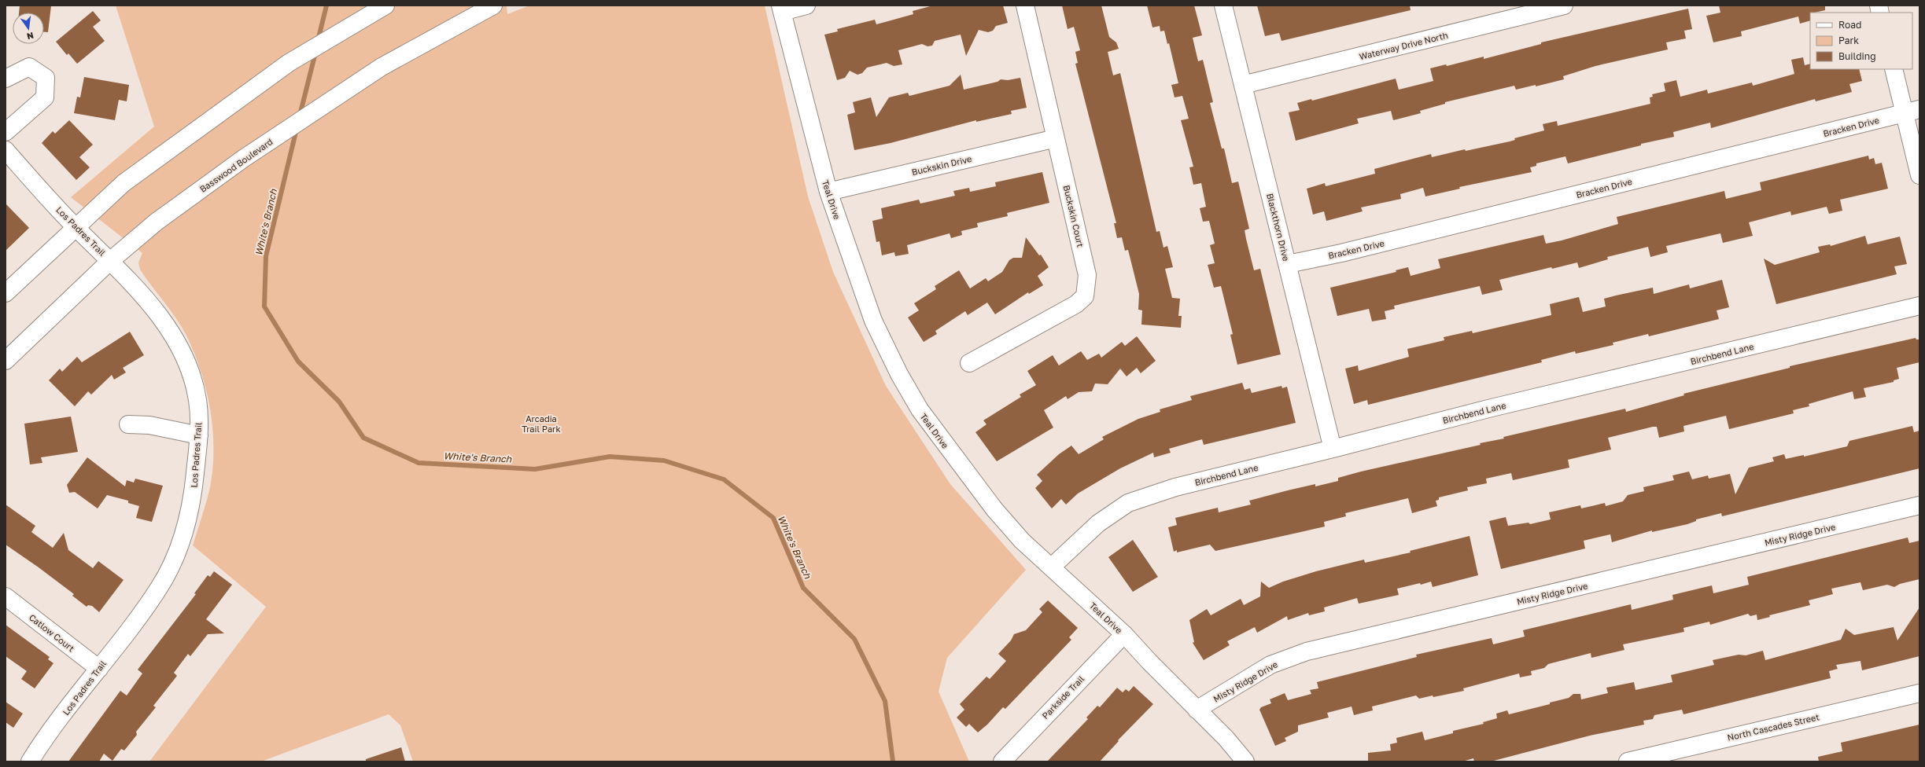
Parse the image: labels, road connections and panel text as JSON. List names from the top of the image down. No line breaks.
{"streets":{"street":["Waterway Drive North","Bracken Drive","Basswood Boulevard","Buckskin Drive","Teal Drive","Buckskin Court","Blackthorn Drive","Los Padres Trail","Birchbend Lane","Misty Ridge Drive","Catlow Court","Parkside Trail","North Cascades Street"]},"crossings":[["Waterway Drive North","Blackthorn Drive"],["Bracken Drive","Blackthorn Drive"],["Basswood Boulevard","Los Padres Trail"],["Buckskin Drive","Teal Drive"],["Buckskin Drive","Buckskin Court"],["Teal Drive","Birchbend Lane"],["Teal Drive","Misty Ridge Drive"],["Teal Drive","Parkside Trail"],["Blackthorn Drive","Birchbend Lane"],["Los Padres Trail","Catlow Court"]],"water":["White's Branch"],"parks":["Arcadia Trail Park"],"legend":["Road","Park","Building"],"north":"bottom"}
